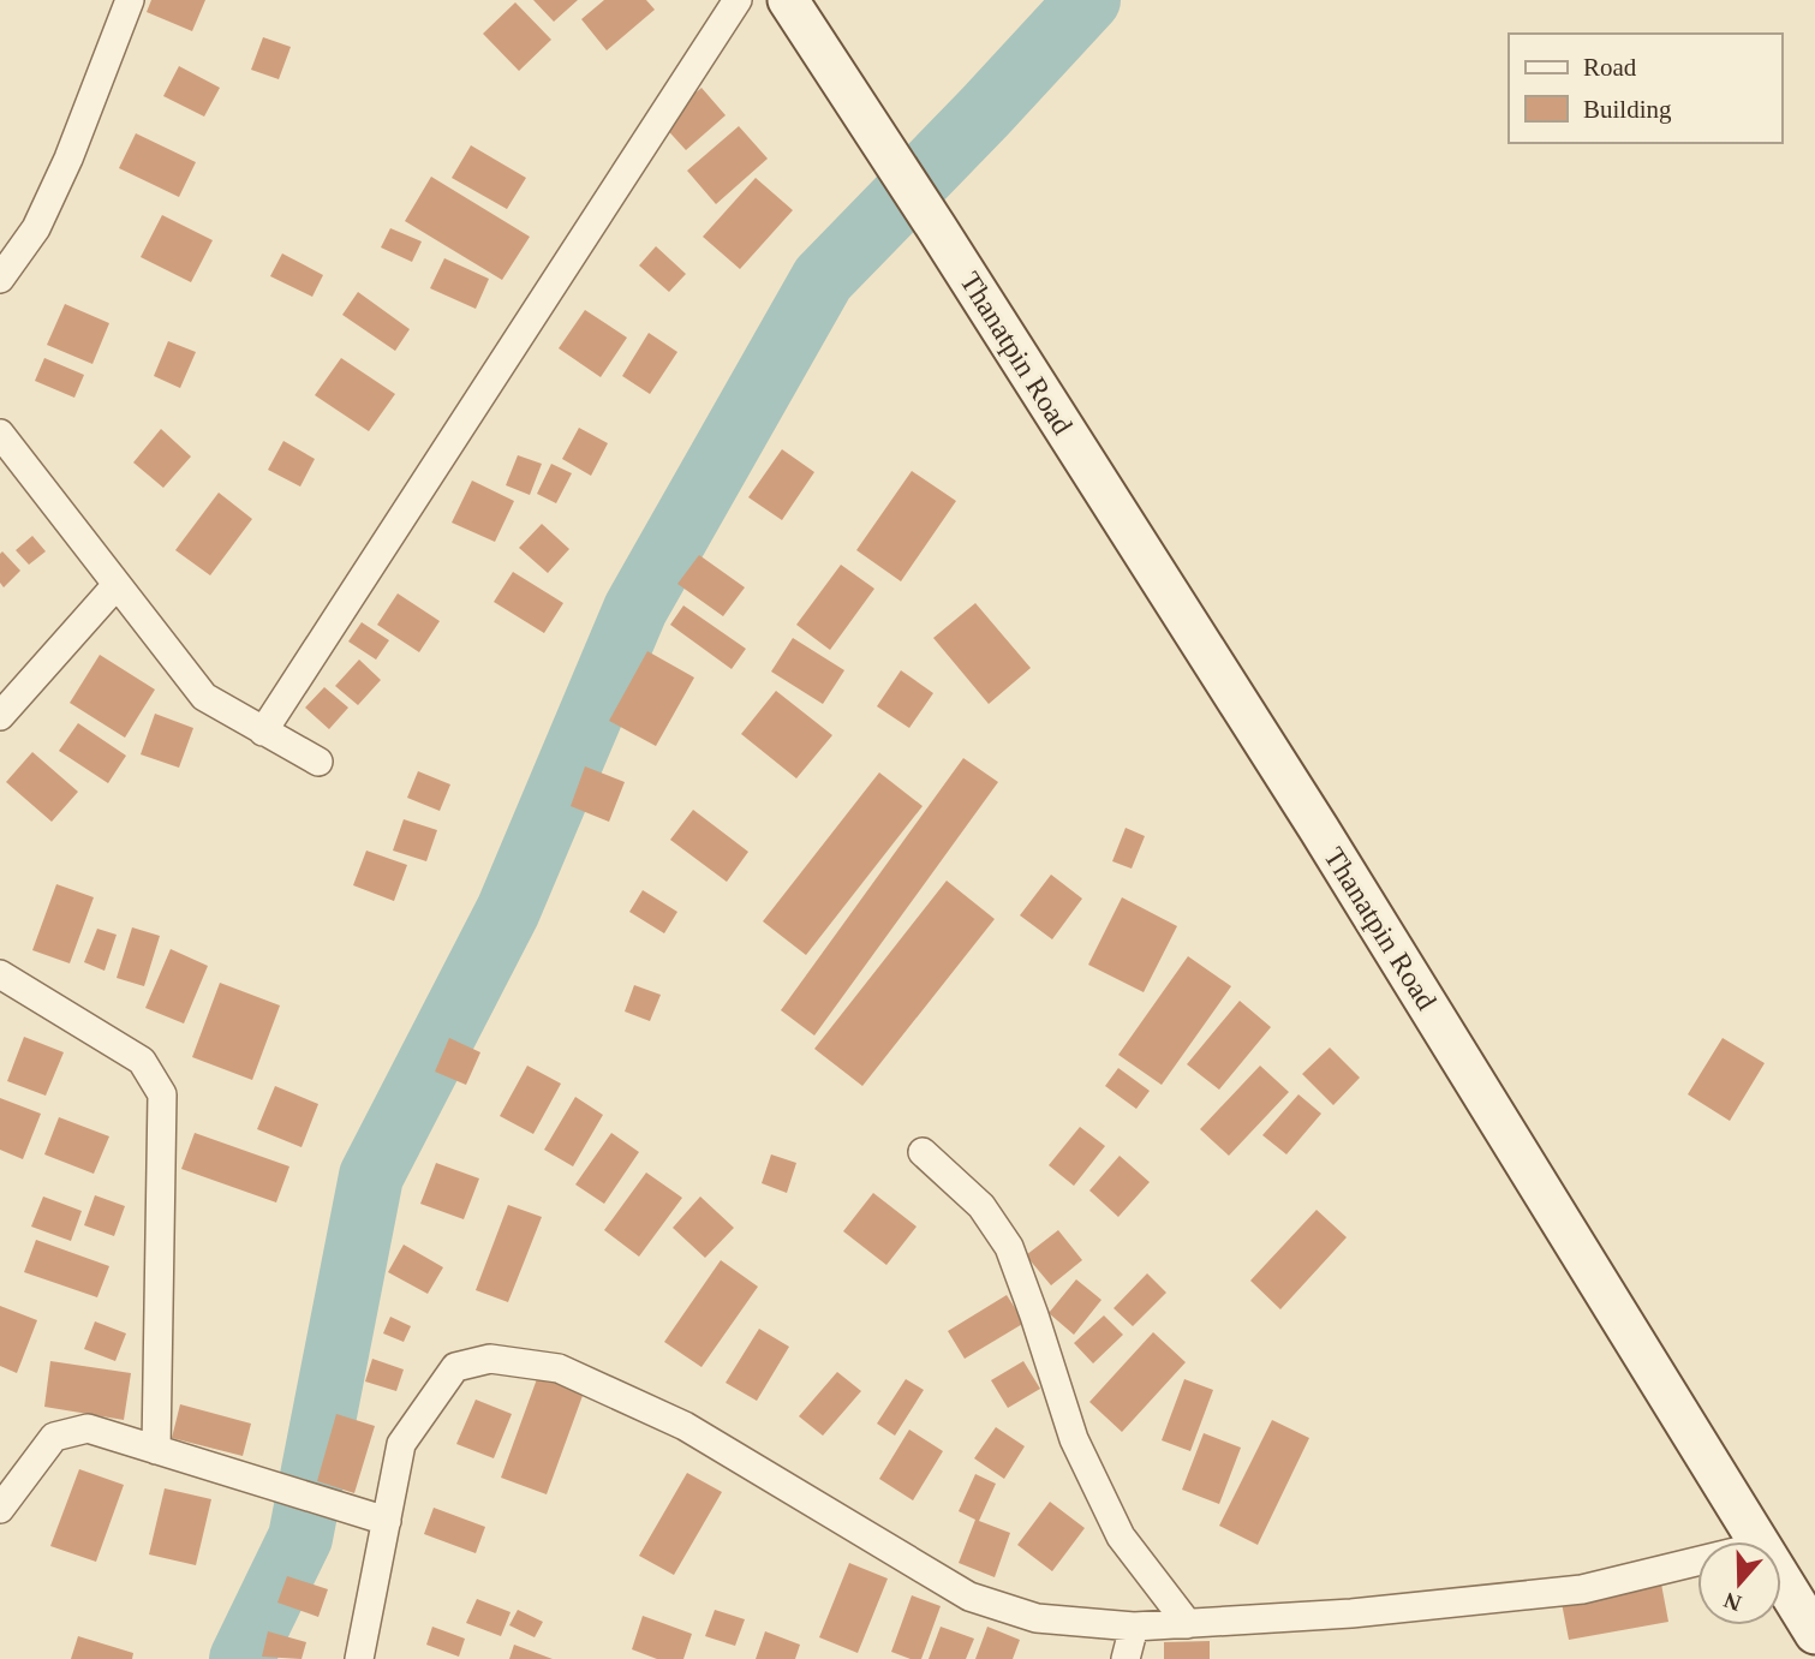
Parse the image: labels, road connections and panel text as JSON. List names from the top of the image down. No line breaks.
{"streets":{"main road":["Thanatpin Road"]},"legend":["Road","Building"],"north":"bottom"}
